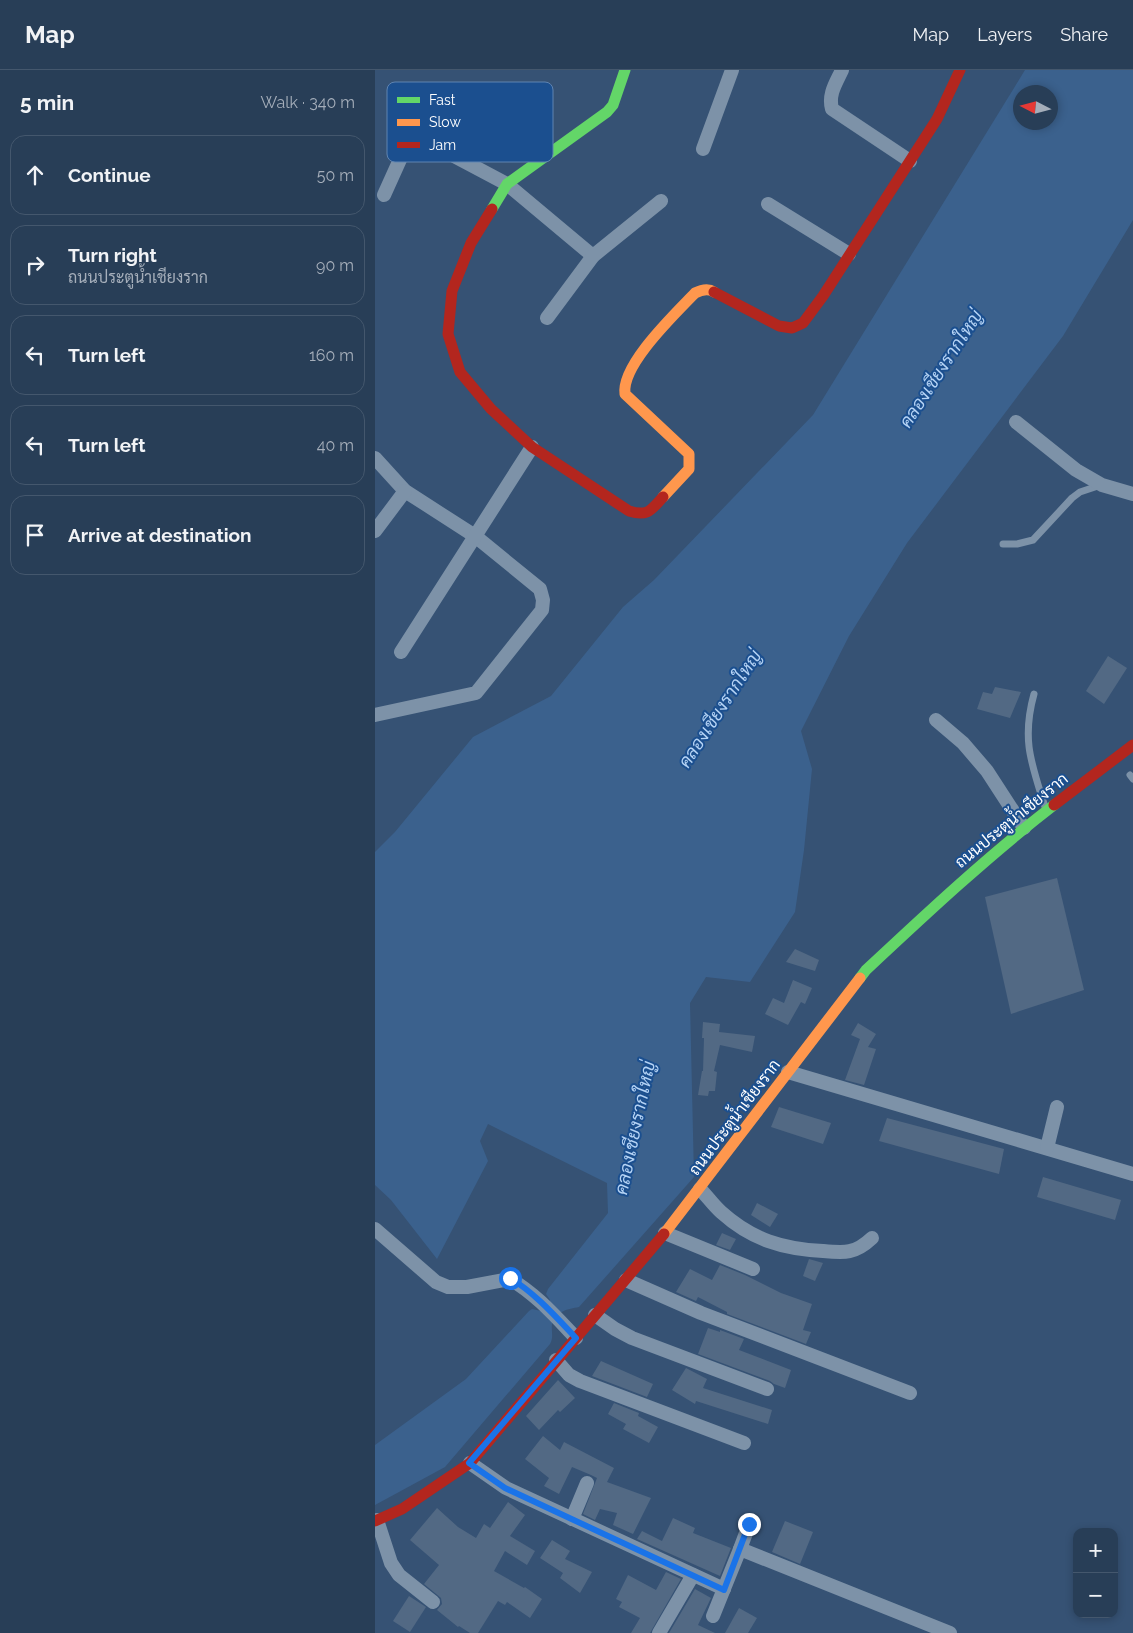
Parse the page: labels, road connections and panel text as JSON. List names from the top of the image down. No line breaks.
{"streets":{"street":["ถนนประตูน้ำเชียงราก"]},"water":["คลองเชียงรากใหญ่"],"legend":["Fast","Slow","Jam"],"north":"left","page":{"header":"Map","nav":["Map","Layers","Share"],"heading":["5 min","Walk · 340 m"],"list":[["Continue","50 m"],["Turn right","ถนนประตูน้ำเชียงราก","90 m"],["Turn left","160 m"],["Turn left","40 m"],"Arrive at destination"],"map_buttons":["+","−"]}}
